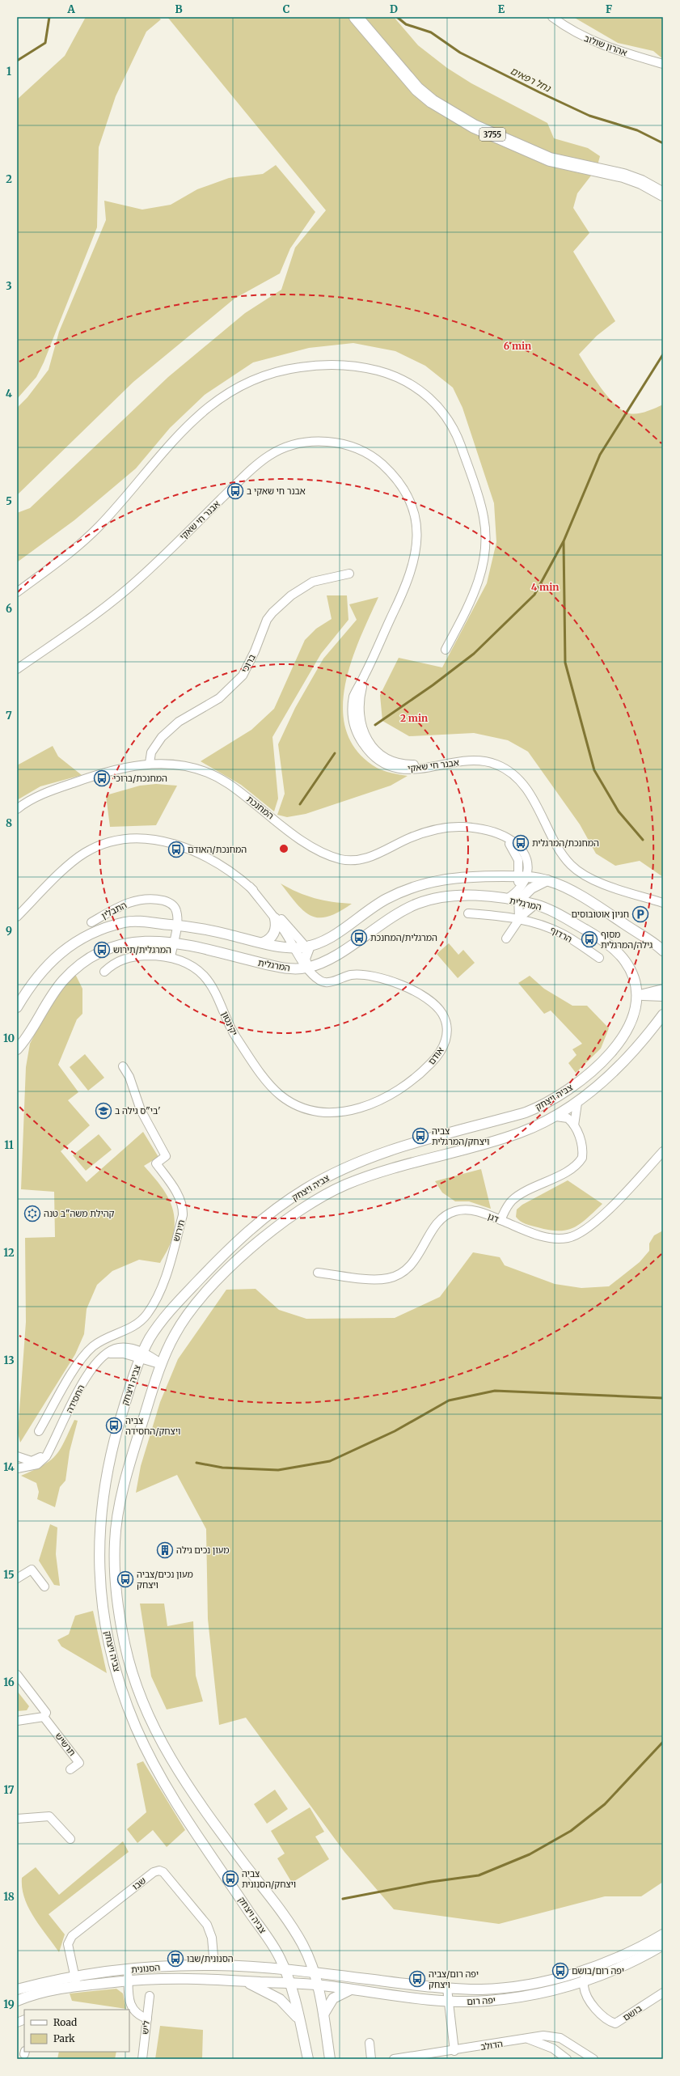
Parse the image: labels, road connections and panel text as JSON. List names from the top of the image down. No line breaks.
{"streets":{"main road":["3755"],"street":["אהרון שולוב","אבנר חי שאקי","ברוכי","המחנכת","המרגלית","התבלין","הרדוף","יקינטון","אודם","צביה ויצחק","דגן","תירוש","החסידה","תרשיש","שבו","הסנונית","יפה רום","בושם","ליש","הדולב"]},"crossings":[["ברוכי","המחנכת"],["המרגלית","צביה ויצחק"],["יקינטון","אודם"],["צביה ויצחק","החסידה"],["צביה ויצחק","הסנונית"],["צביה ויצחק","יפה רום"],["שבו","הסנונית"],["הסנונית","יפה רום"],["יפה רום","בושם"]],"water":["נחל רפאים"],"places":{"bus stop":["אבנר חי שאקי ב","המחנכת/ברוכי","המחנכת/המרגלית","המחנכת/האודם","המרגלית/המחנכת","מסוף גילה/המרגלית","המרגלית/תירוש","צביה ויצחק/המרגלית","צביה ויצחק/החסידה","מעון נכים/צביה ויצחק","צביה ויצחק/הסנונית","הסנונית/שבו","יפה רום/בושם","יפה רום/צביה ויצחק"],"parking":["חניון אוטובוסים"],"school or university":["בי\"ס גילה ב'"],"synagogue":["קהילת משה\"ב טנה"],"building":["מעון נכים גילה"]},"legend":["Road","Park"],"grid":{"columns":["A","B","C","D","E","F"],"rows":["1","2","3","4","5","6","7","8","9","10","11","12","13","14","15","16","17","18","19"]},"rings":["6 min","4 min","2 min"]}
